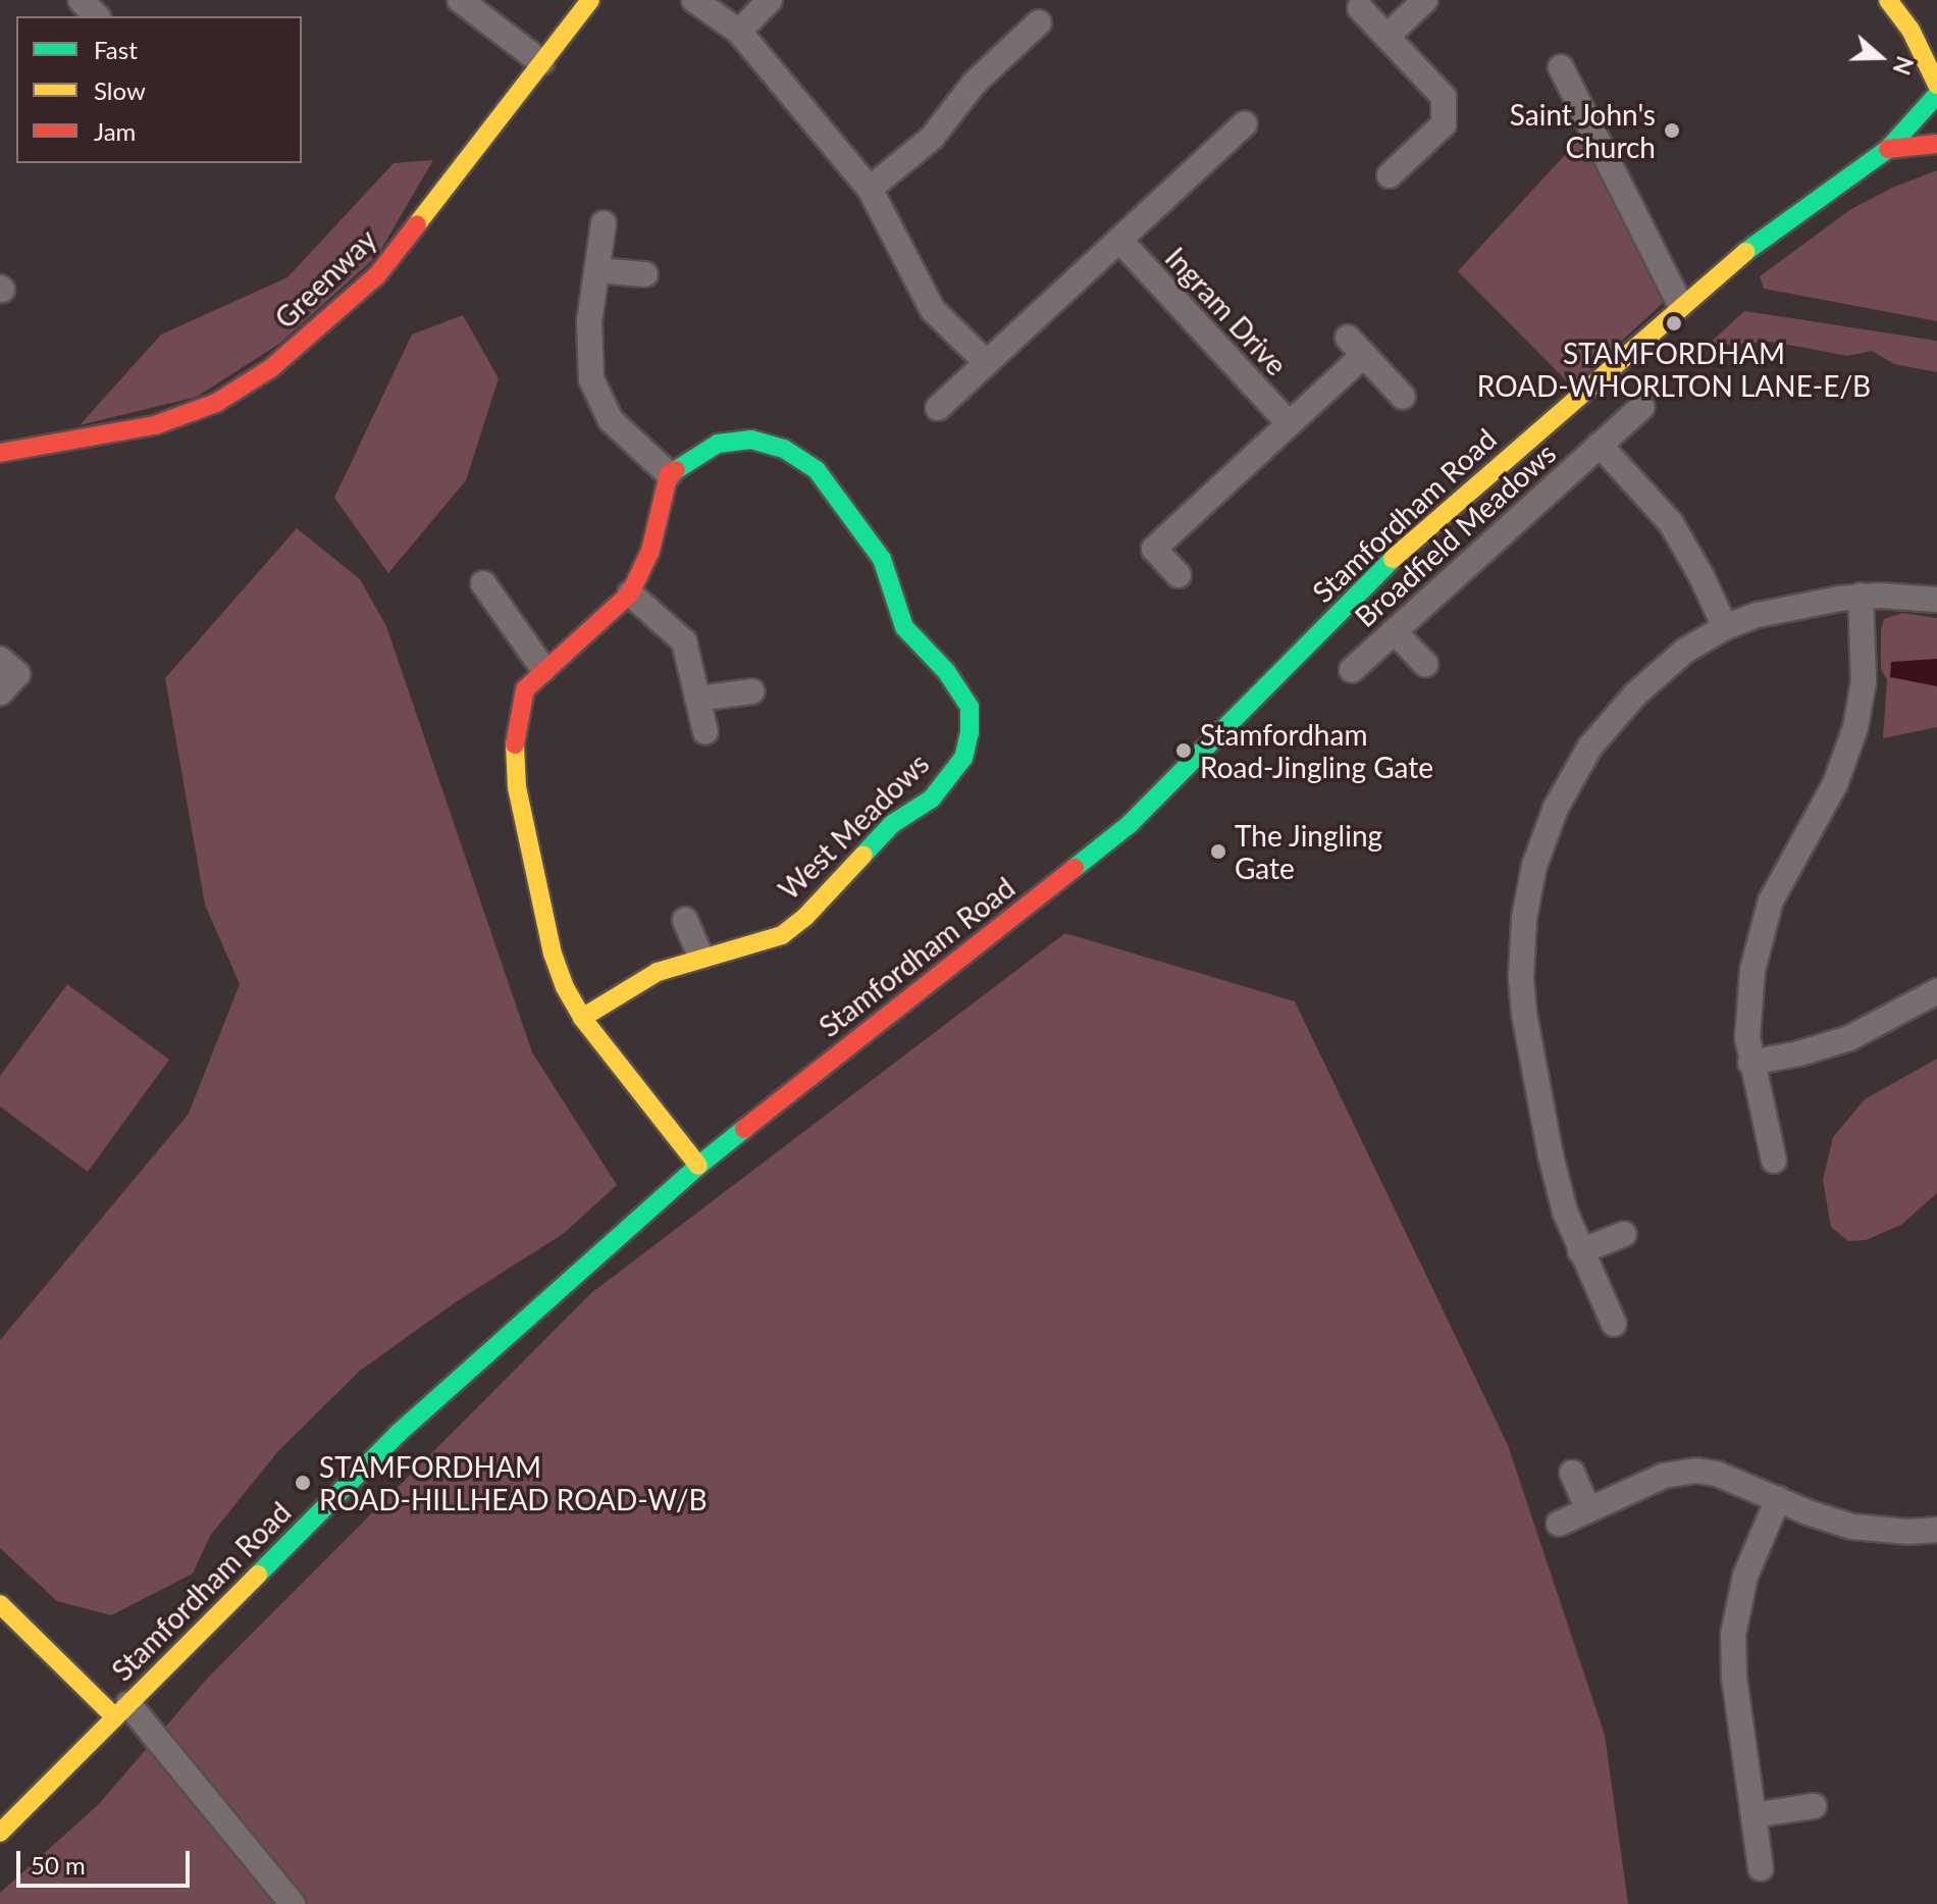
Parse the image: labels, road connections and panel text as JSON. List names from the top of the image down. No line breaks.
{"streets":{"street":["Greenway","Ingram Drive","Stamfordham Road","Broadfield Meadows","West Meadows"]},"places":["Saint John's Church","STAMFORDHAM ROAD-WHORLTON LANE-E/B","Stamfordham Road-Jingling Gate","The Jingling Gate","STAMFORDHAM ROAD-HILLHEAD ROAD-W/B"],"legend":["Fast","Slow","Jam"],"scale_bar":"50 m","north":"right"}
